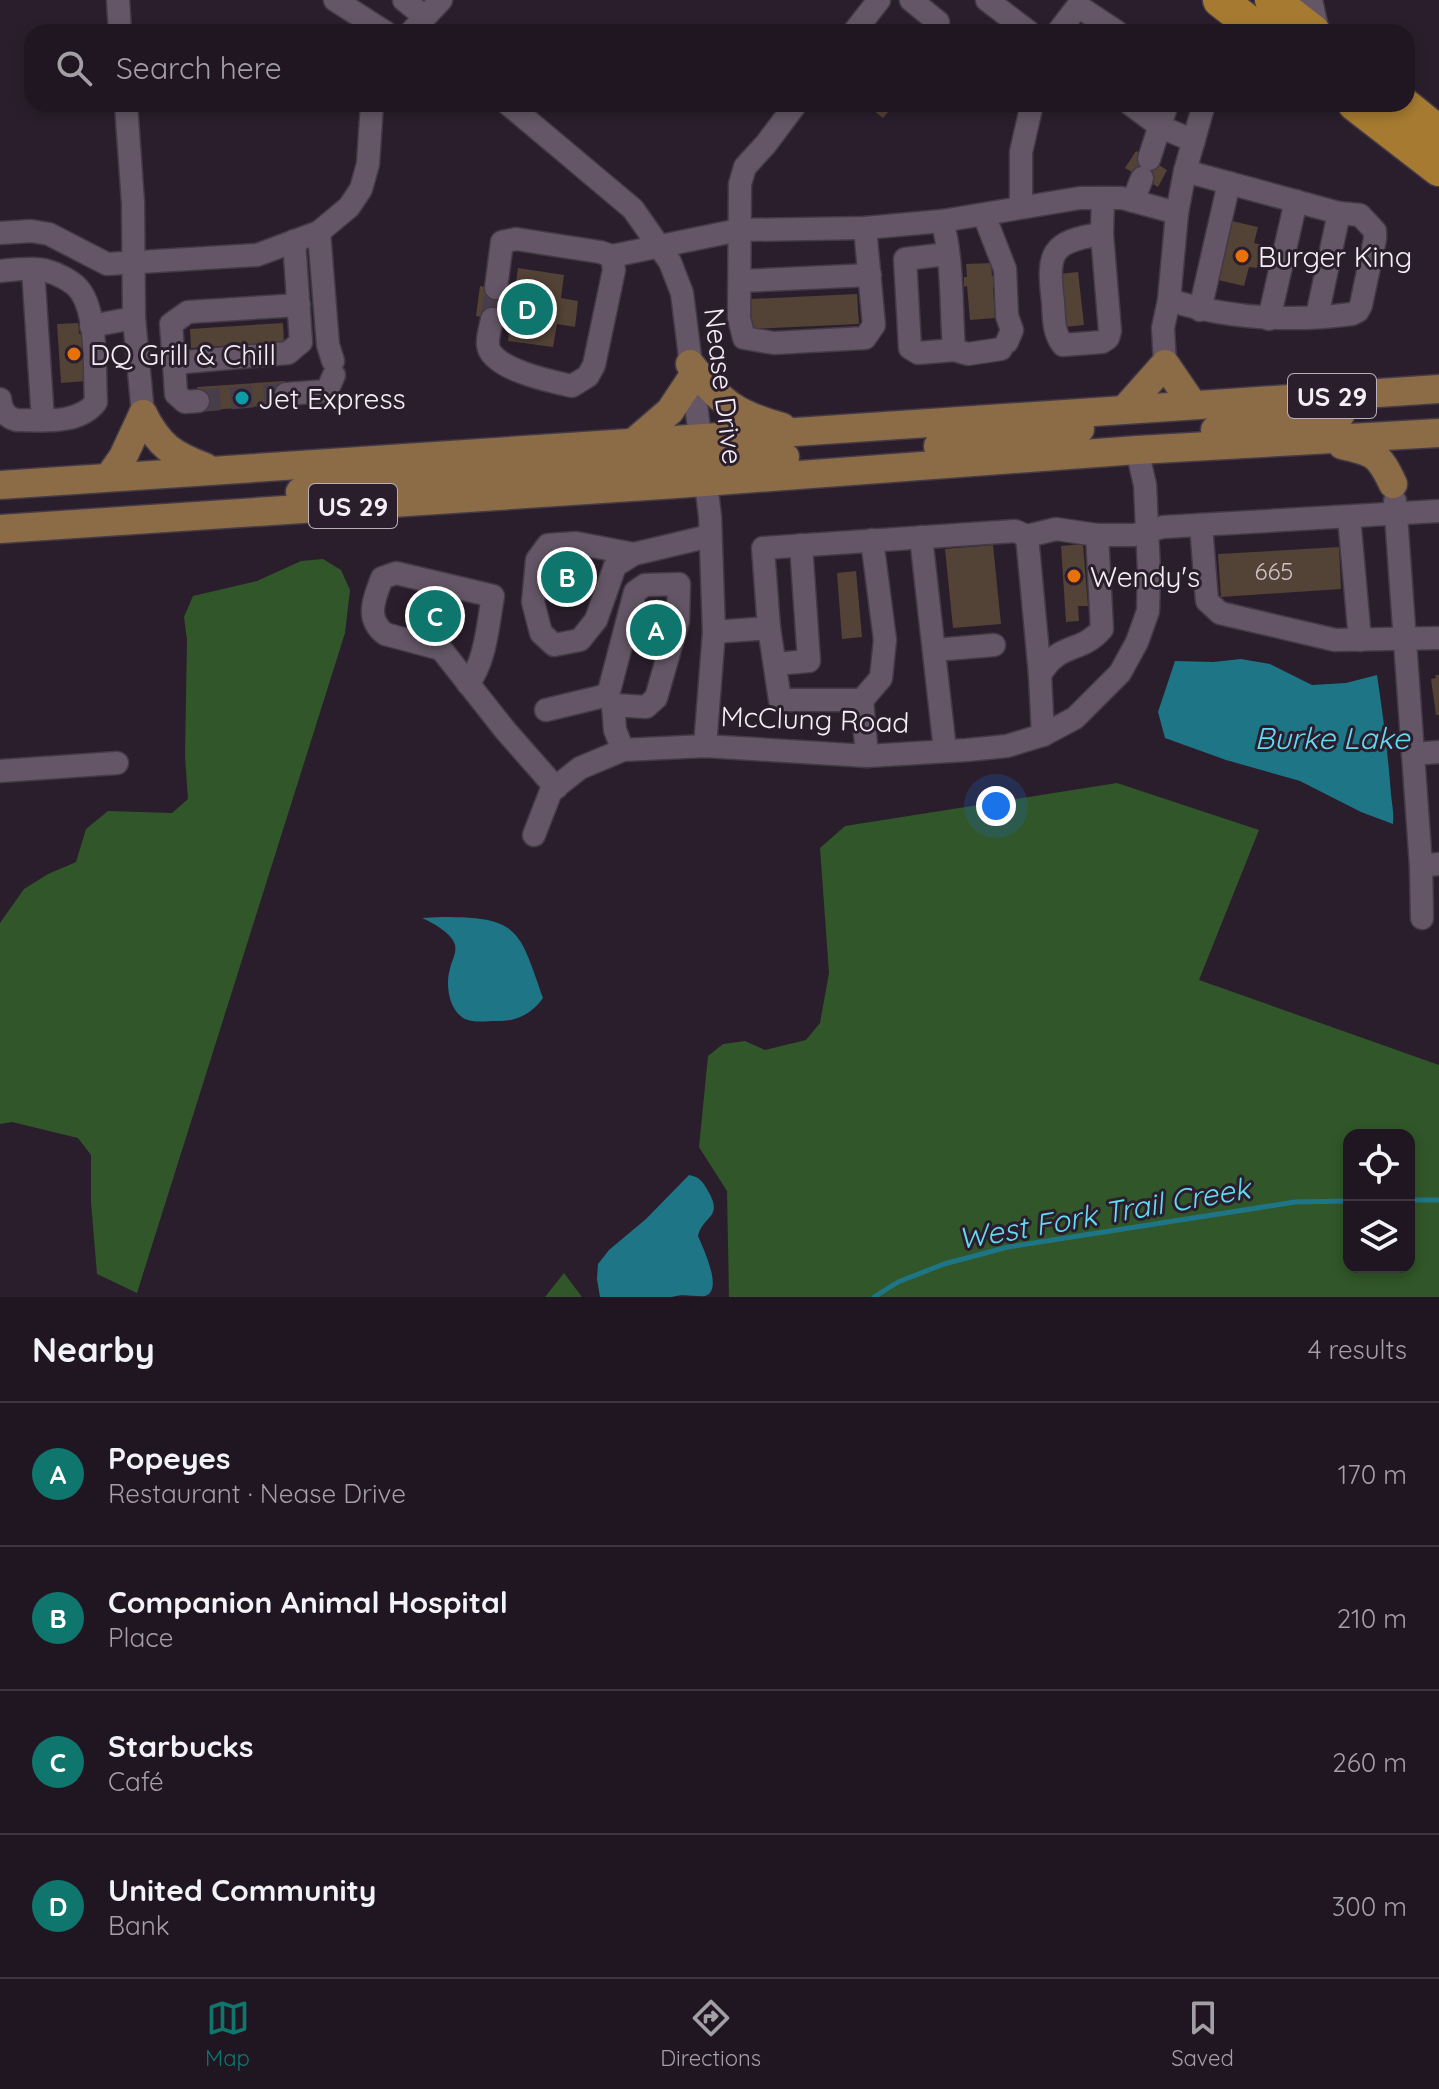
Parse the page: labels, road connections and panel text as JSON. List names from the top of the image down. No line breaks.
{"streets":{"main road":["US 29"],"street":["Nease Drive","McClung Road"]},"crossings":[["Nease Drive","US 29"],["Nease Drive","McClung Road"],["US 29","McClung Road"]],"water":["Burke Lake","West Fork Trail Creek"],"places":["Burger King","DQ Grill & Chill","Jet Express","Wendy's"],"house_numbers":["665"],"page":{"search":"Search here","pins":["D","B","C","A"],"heading":["Nearby","4 results"],"list":[{"mark":"A","name":"Popeyes","note":"Restaurant · Nease Drive","value":"170 m"},{"mark":"B","name":"Companion Animal Hospital","note":"Place","value":"210 m"},{"mark":"C","name":"Starbucks","note":"Café","value":"260 m"},{"mark":"D","name":"United Community","note":"Bank","value":"300 m"}],"nav":["Map","Directions","Saved"]}}
